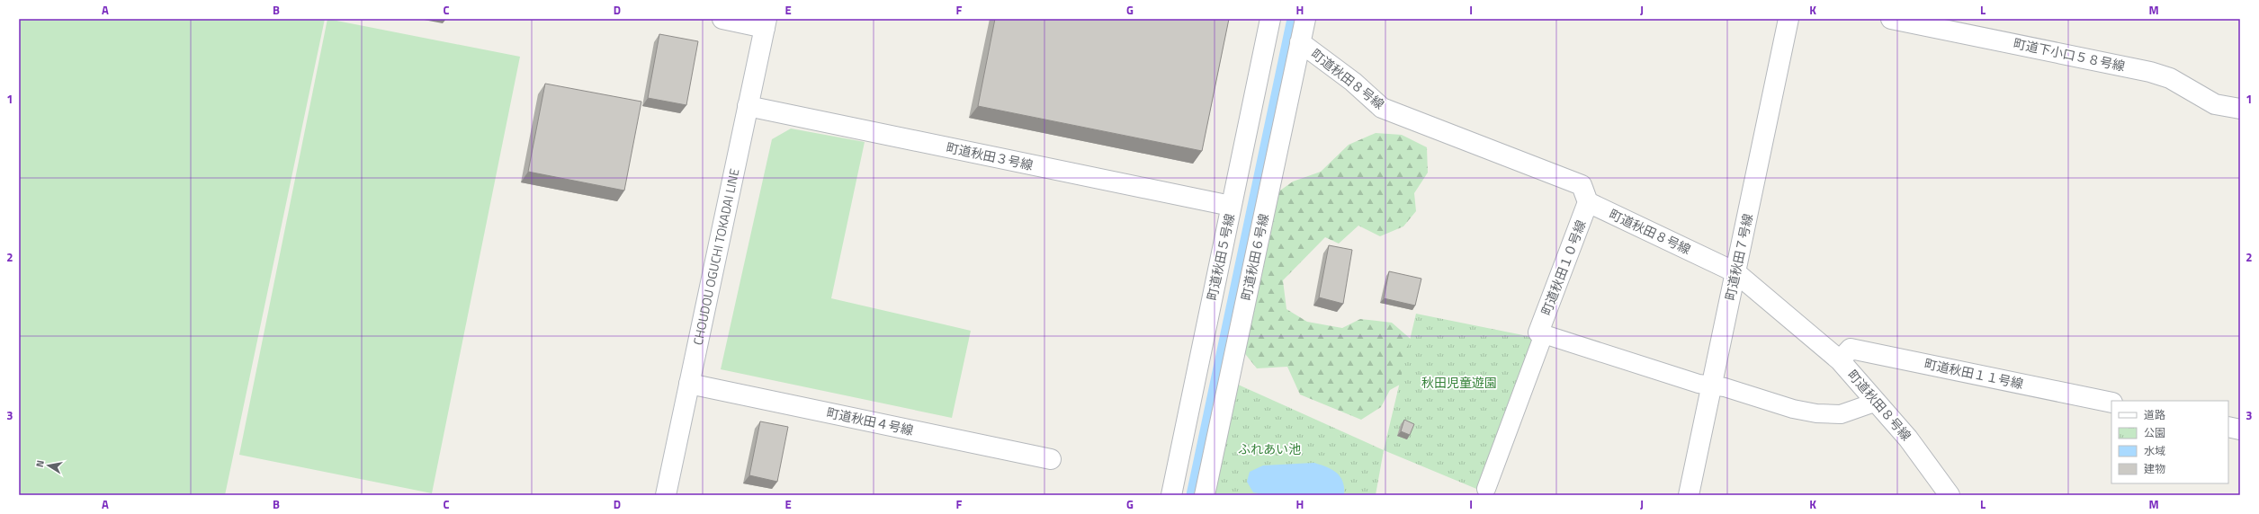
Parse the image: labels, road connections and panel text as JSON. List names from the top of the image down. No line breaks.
{"streets":{"street":["町道下小口５８号線","町道秋田８号線","町道秋田３号線","CHOUDOU OGUCHI TOKADAI LINE","町道秋田５号線","町道秋田６号線","町道秋田７号線","町道秋田１０号線","町道秋田１１号線","町道秋田４号線"]},"crossings":[["町道秋田８号線","町道秋田６号線"],["町道秋田８号線","町道秋田７号線"],["町道秋田８号線","町道秋田１０号線"],["町道秋田８号線","町道秋田１１号線"],["町道秋田３号線","CHOUDOU OGUCHI TOKADAI LINE"],["町道秋田３号線","町道秋田５号線"],["CHOUDOU OGUCHI TOKADAI LINE","町道秋田４号線"]],"parks":["秋田児童遊園","ふれあい池"],"legend":["道路","公園","水域","建物"],"north":"left","grid":{"columns":["A","B","C","D","E","F","G","H","I","J","K","L","M"],"rows":["1","2","3"]}}
